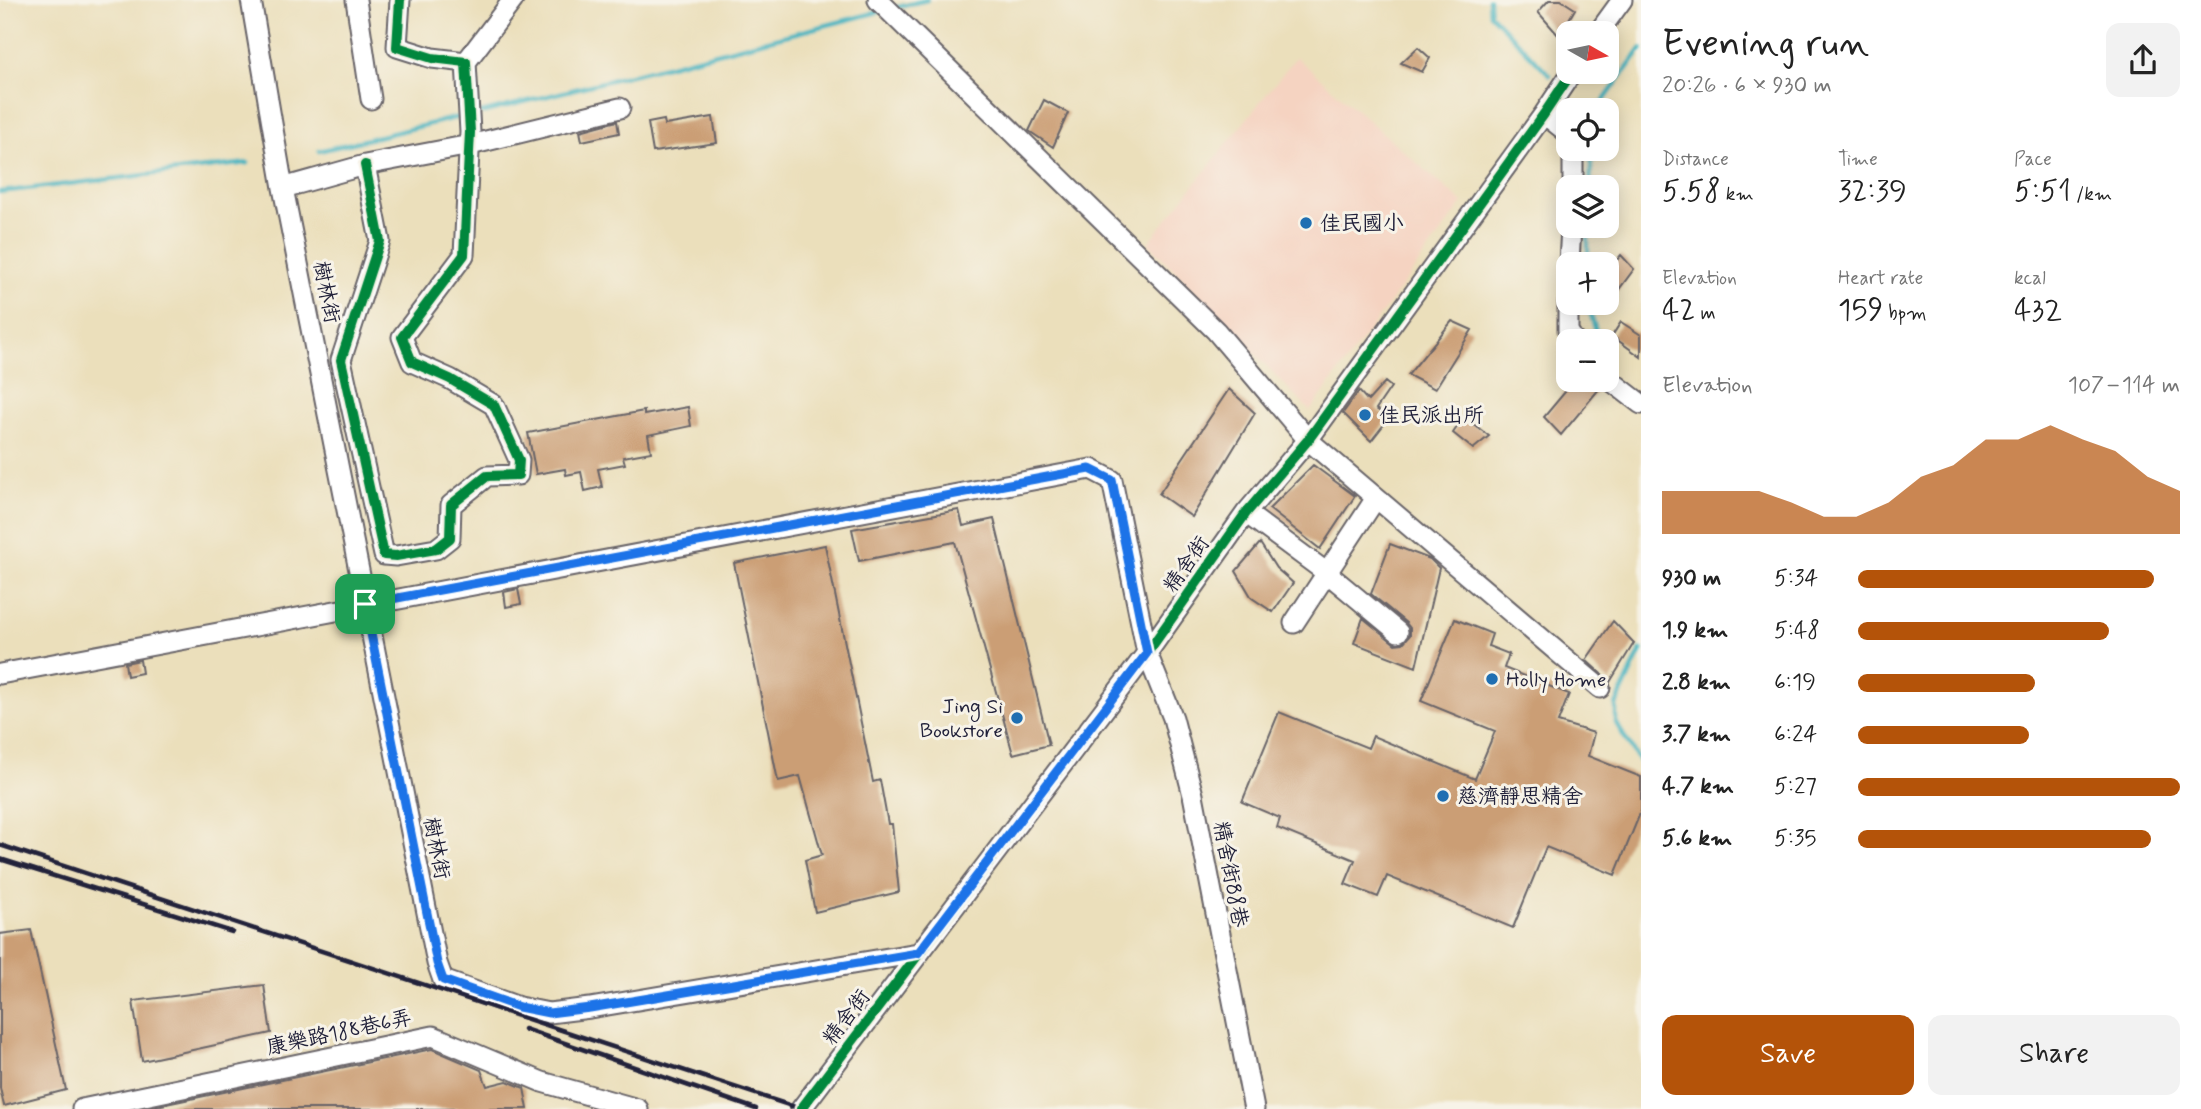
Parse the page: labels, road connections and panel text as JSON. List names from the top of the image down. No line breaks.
{"streets":{"street":["樹林街","精舍街","精舍街88巷","康樂路188巷6弄"]},"crossings":[["樹林街","精舍街"],["樹林街","精舍街88巷"],["精舍街","精舍街88巷"]],"places":["佳民國小","佳民派出所","Holly Home","Jing Si Bookstore","慈濟靜思精舍"],"north":"right","page":{"heading":["Evening run","20:26 · 6 × 930 m"],"map_buttons":["+","−"],"stats":[["Distance","5.58 km"],["Time","32:39"],["Pace","5:51 /km"],["Elevation","42 m"],["Heart rate","159 bpm"],["kcal","432"]],"chart":["Elevation","107–114 m"],"list":[{"name":"930 m","note":"5:34"},{"name":"1.9 km","note":"5:48"},{"name":"2.8 km","note":"6:19"},{"name":"3.7 km","note":"6:24"},{"name":"4.7 km","note":"5:27"},{"name":"5.6 km","note":"5:35"}],"buttons":["Save","Share"]}}
